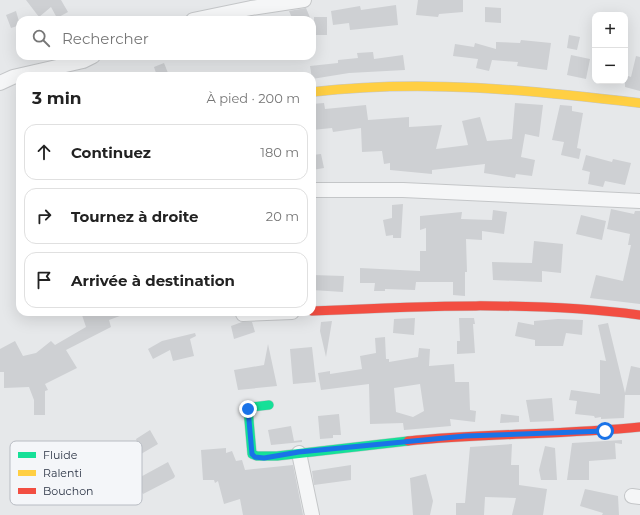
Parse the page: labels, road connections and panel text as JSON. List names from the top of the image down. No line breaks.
{"legend":["Fluide","Ralenti","Bouchon"],"page":{"map_buttons":["+","−"],"search":"Rechercher","heading":["3 min","À pied · 200 m"],"list":[["Continuez","180 m"],["Tournez à droite","20 m"],"Arrivée à destination"]}}
